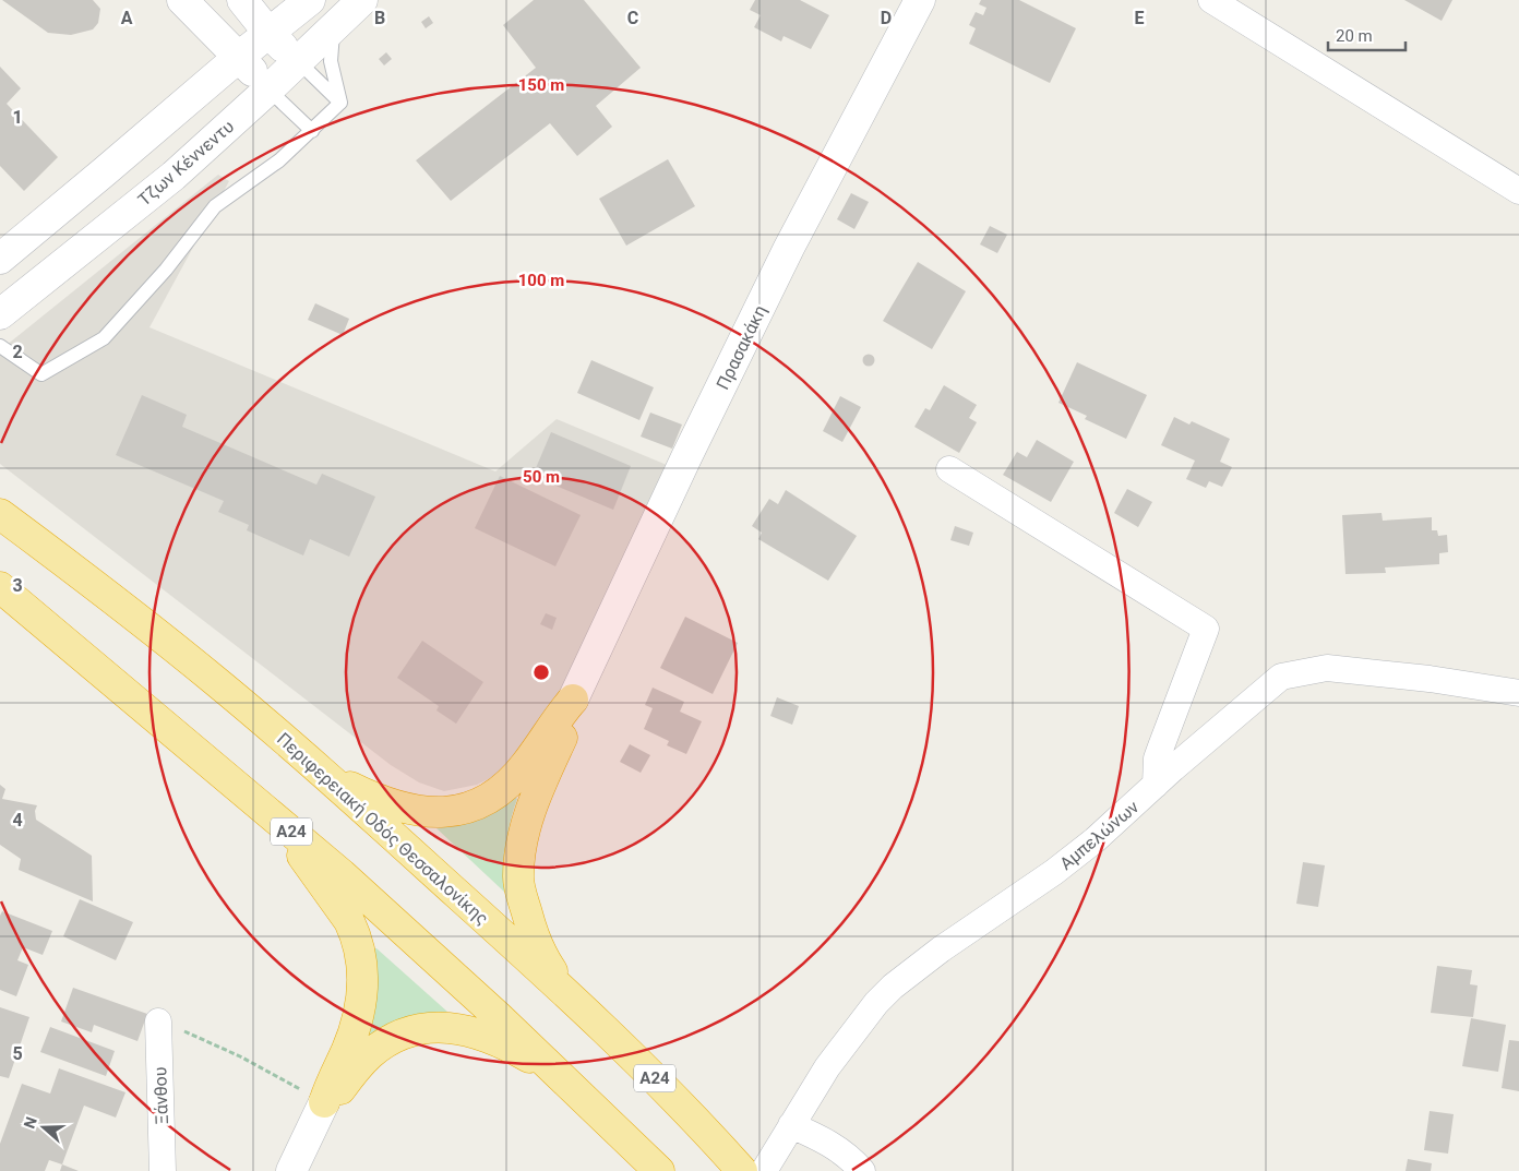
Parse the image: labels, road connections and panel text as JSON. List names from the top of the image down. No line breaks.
{"streets":{"highway":["Περιφερειακή Οδός Θεσσαλονίκης","Α24"],"main road":["Τζων Κέννεντυ","Πρασακάκη"],"street":["Αμπελώνων","Ξάνθου"]},"crossings":[["Περιφερειακή Οδός Θεσσαλονίκης","Αμπελώνων"]],"scale_bar":"20 m","north":"left","grid":{"columns":["A","B","C","D","E"],"rows":["1","2","3","4","5"]},"rings":["150 m","100 m","50 m"]}
